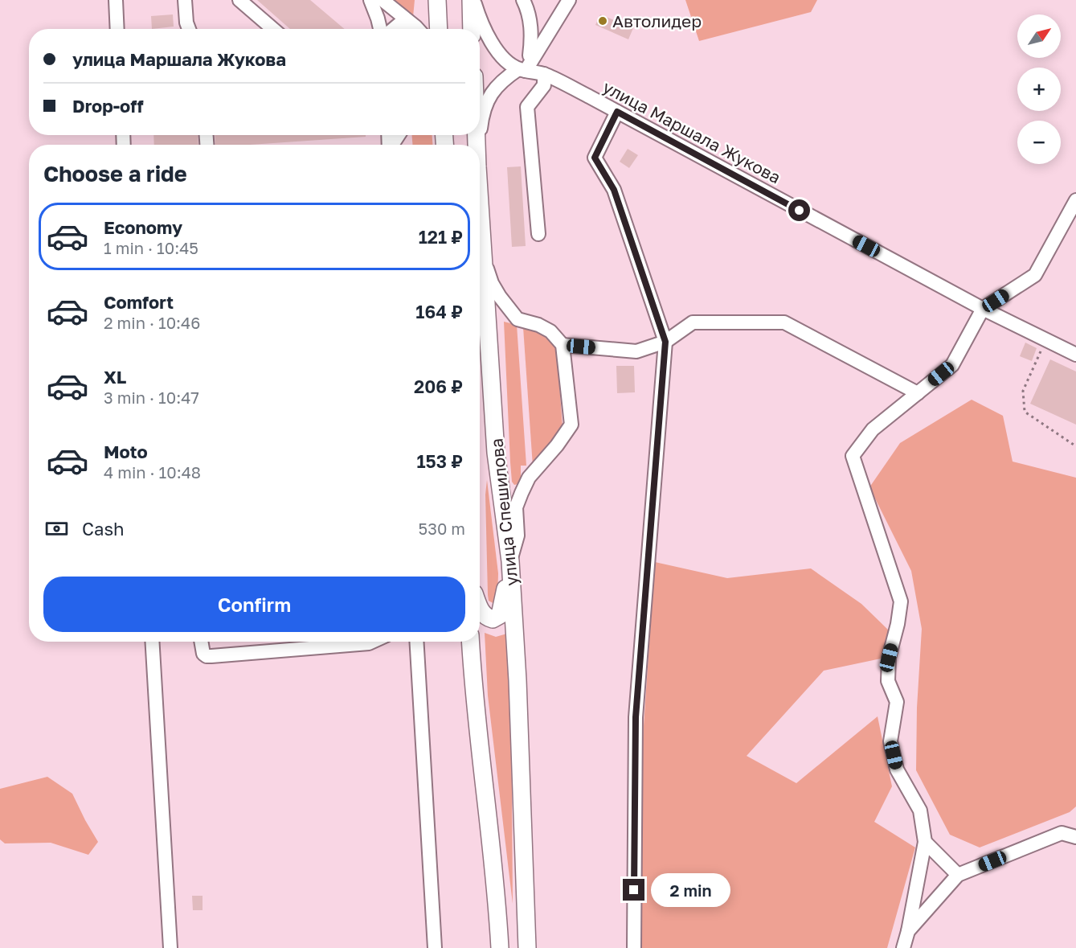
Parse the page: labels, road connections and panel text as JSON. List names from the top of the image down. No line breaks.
{"streets":{"main road":["улица Спешилова"],"street":["улица Маршала Жукова"]},"places":["Автолидер"],"north":"top right","page":{"map_buttons":["+","−"],"banner":["улица Маршала Жукова","Drop-off"],"heading":"Choose a ride","list":[{"name":"Economy","note":"1 min · 10:45","value":"121 ₽"},{"name":"Comfort","note":"2 min · 10:46","value":"164 ₽"},{"name":"XL","note":"3 min · 10:47","value":"206 ₽"},{"name":"Moto","note":"4 min · 10:48","value":"153 ₽"}],"pay":["Cash","530 m"],"buttons":"Confirm","bubble":"2 min"}}
